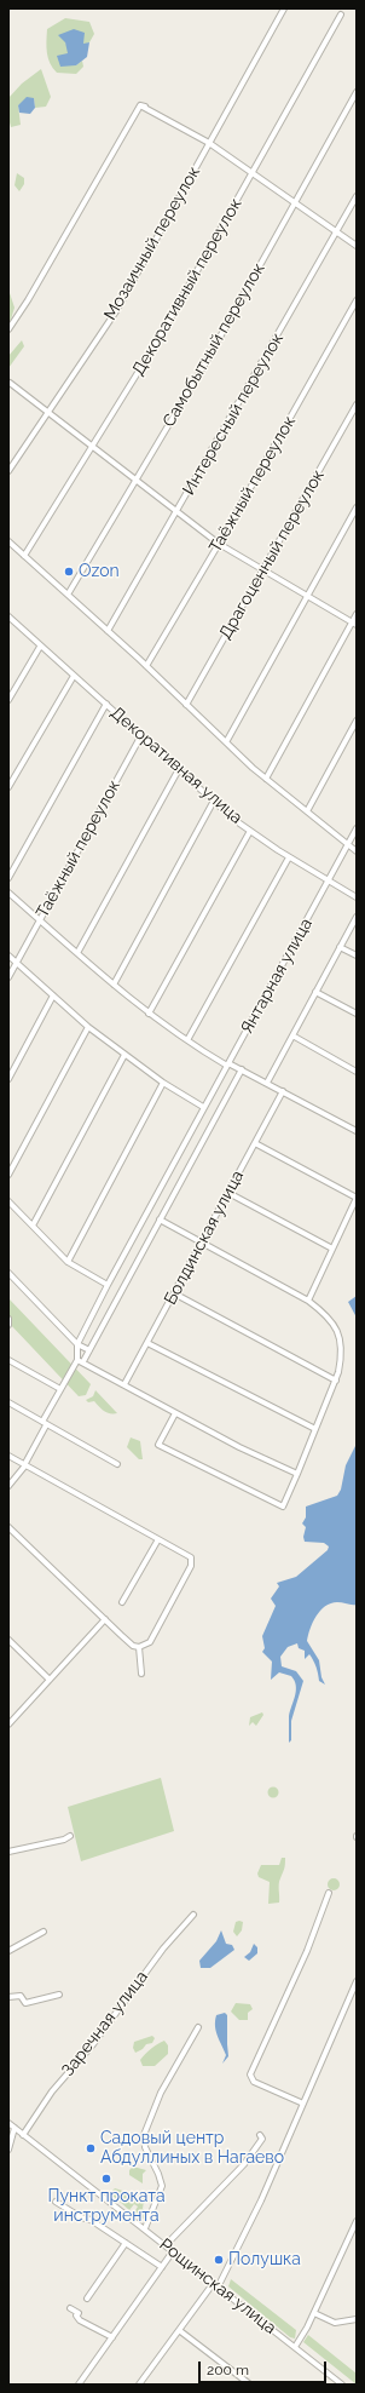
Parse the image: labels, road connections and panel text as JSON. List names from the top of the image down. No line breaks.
{"streets":{"street":["Мозаичный переулок","Декоративный переулок","Самобытный переулок","Интересный переулок","Таёжный переулок","Драгоценный переулок","Декоративная улица","Янтарная улица","Болдинская улица","Заречная улица","Рощинская улица"]},"crossings":[["Таёжный переулок","Декоративная улица"],["Декоративная улица","Янтарная улица"],["Заречная улица","Рощинская улица"]],"places":["Ozon","Садовый центр Абдуллиных в Нагаево","Пункт проката инструмента","Полушка"],"scale_bar":"200 m"}
